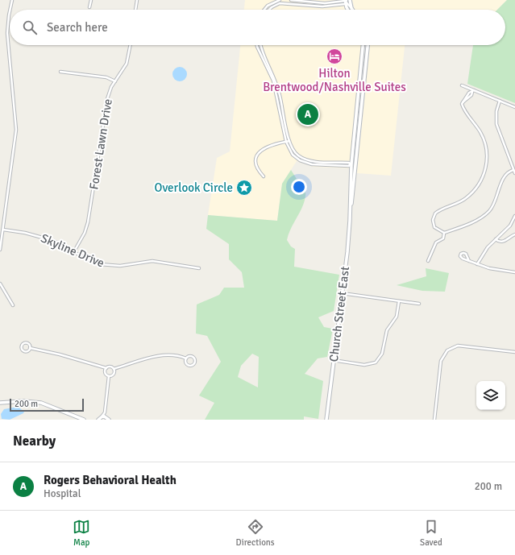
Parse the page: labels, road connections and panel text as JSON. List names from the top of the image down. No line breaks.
{"streets":{"main road":["Church Street East"],"street":["Forest Lawn Drive","Skyline Drive"]},"crossings":[["Forest Lawn Drive","Skyline Drive"]],"places":{"hotel":["Hilton Brentwood/Nashville Suites"],"place":["Overlook Circle"]},"scale_bar":"200 m","page":{"search":"Search here","pins":"A","scale":"200 m","heading":"Nearby","list":[{"mark":"A","name":"Rogers Behavioral Health","note":"Hospital","value":"200 m"}],"nav":["Map","Directions","Saved"]}}
